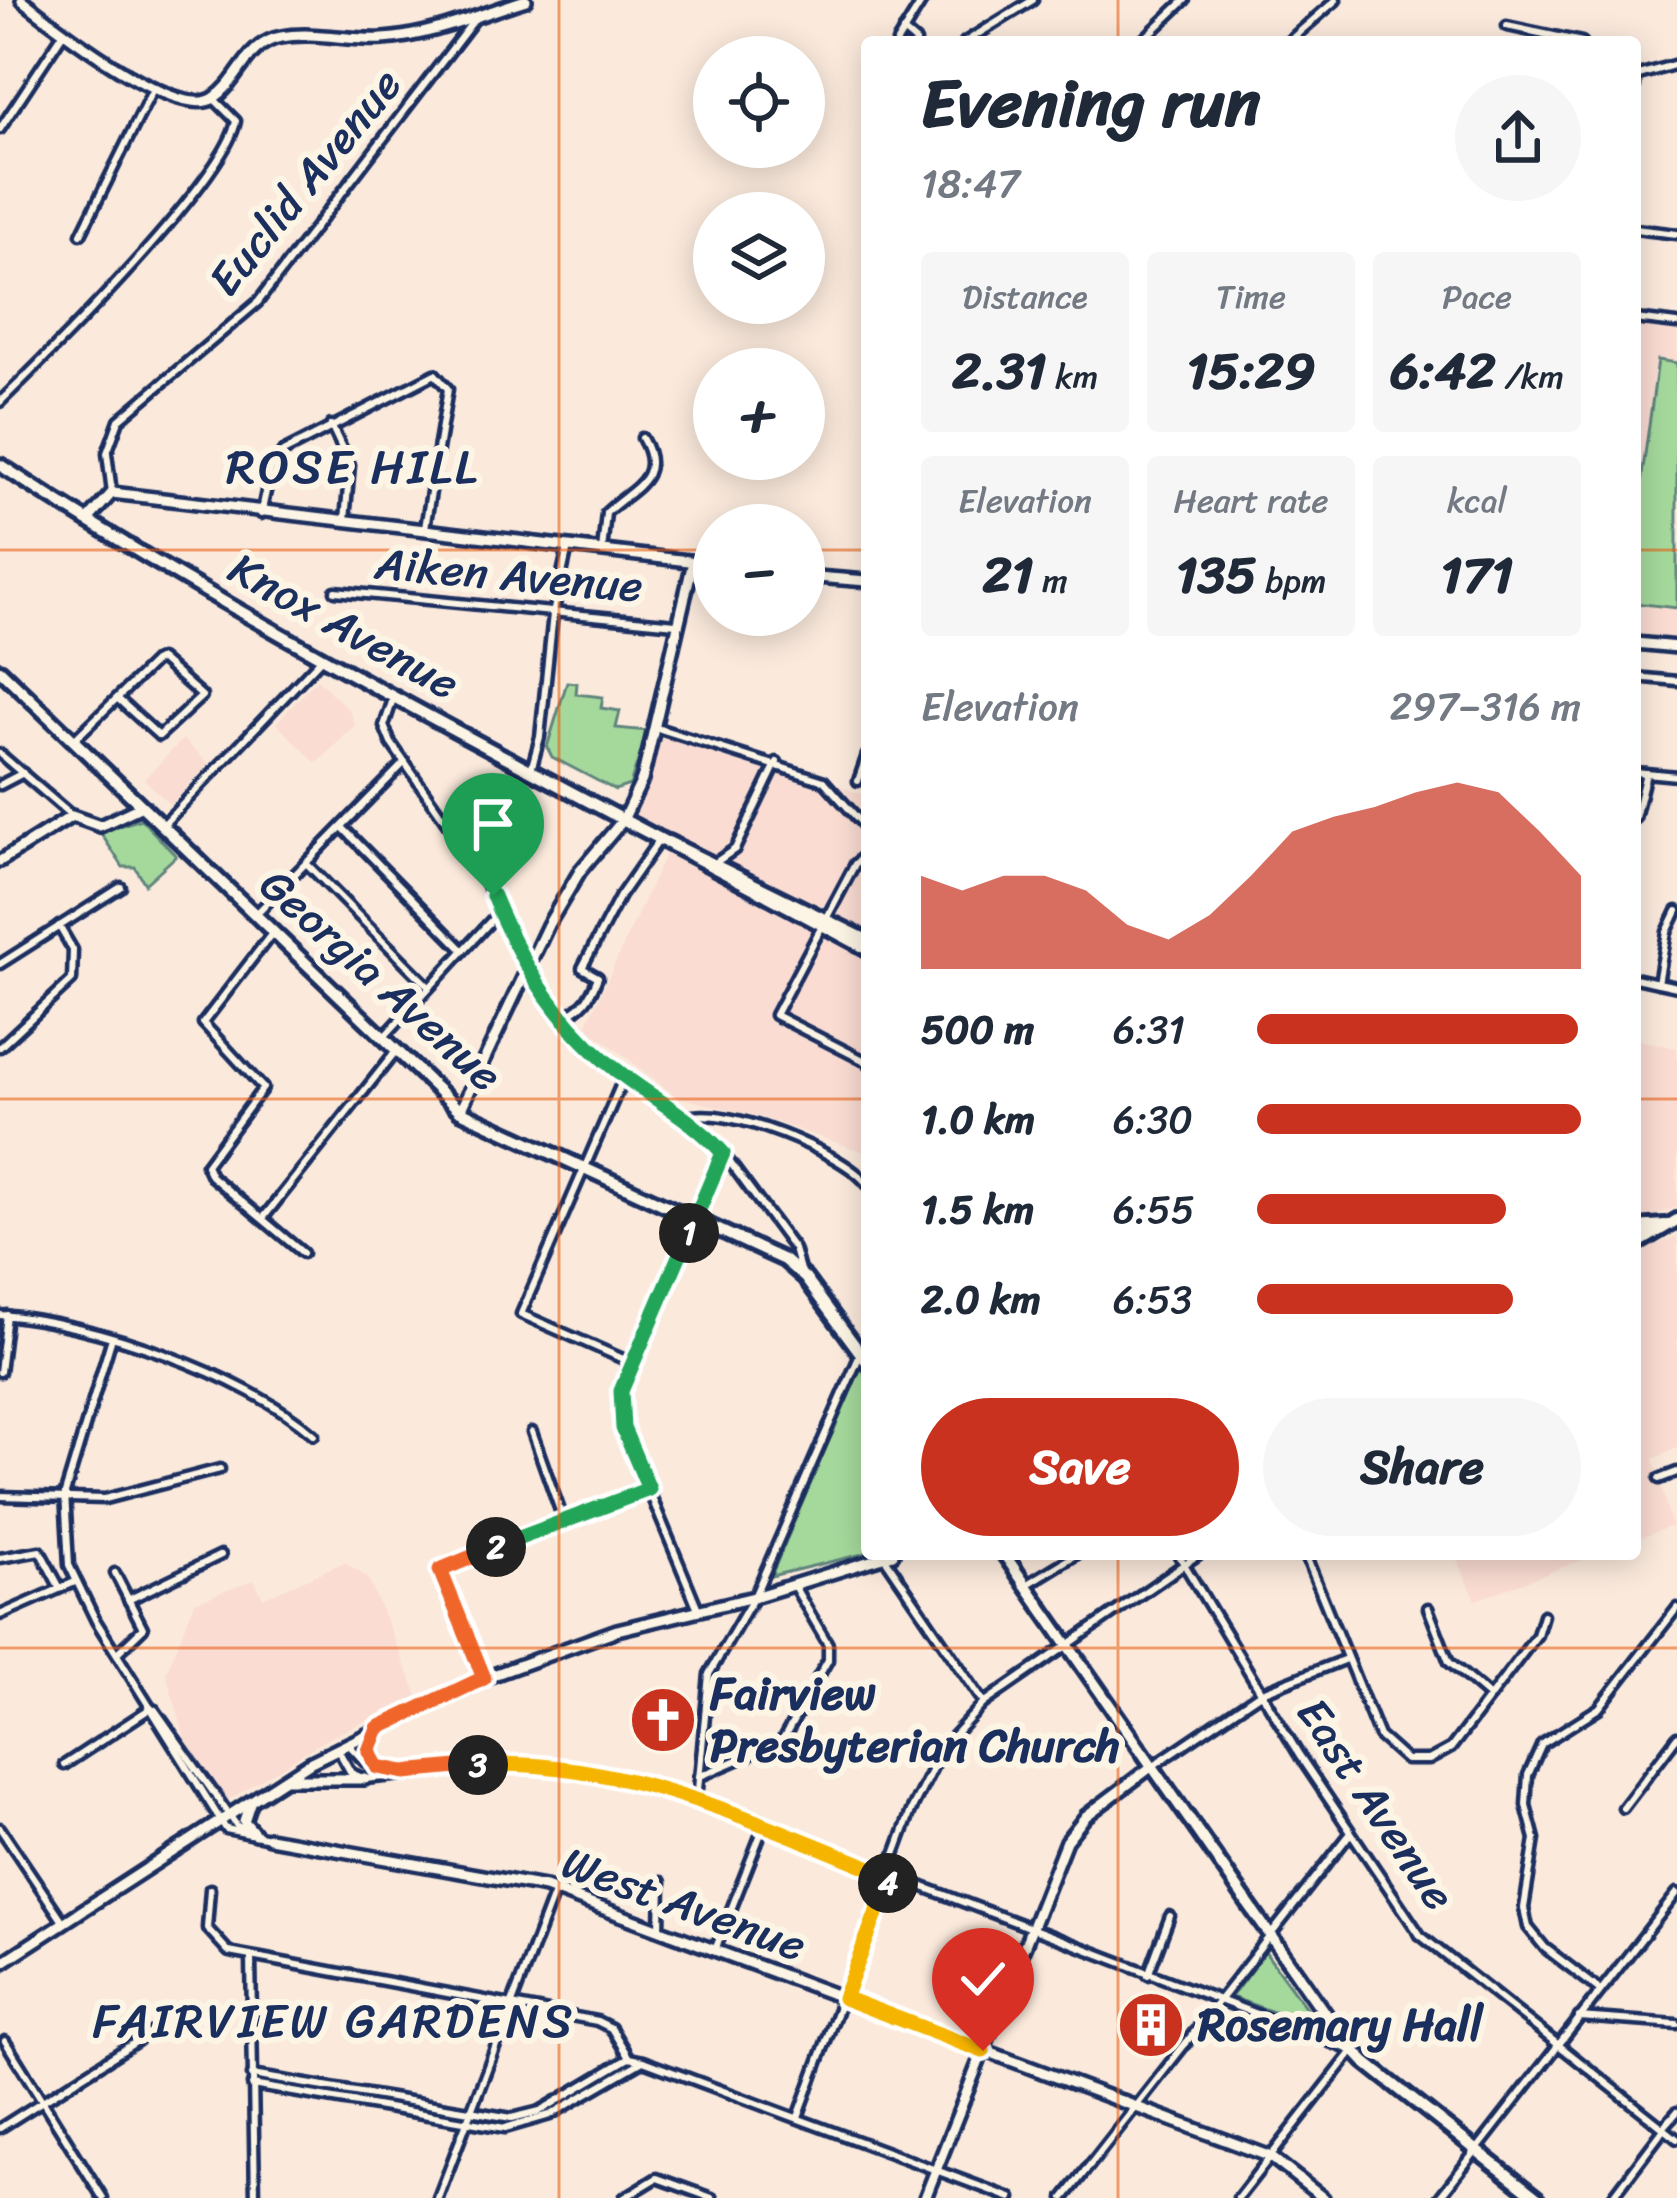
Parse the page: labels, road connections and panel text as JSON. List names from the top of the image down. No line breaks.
{"streets":{"main road":["Knox Avenue","Georgia Avenue"],"street":["Euclid Avenue","Aiken Avenue","East Avenue","West Avenue"]},"districts":["ROSE HILL","FAIRVIEW GARDENS"],"places":{"church":["Fairview Presbyterian Church"],"building":["Rosemary Hall"]},"page":{"map_buttons":["+","−"],"heading":["Evening run","18:47"],"stats":[["Distance","2.31 km"],["Time","15:29"],["Pace","6:42 /km"],["Elevation","21 m"],["Heart rate","135 bpm"],["kcal","171"]],"chart":["Elevation","297–316 m"],"list":[{"name":"500 m","note":"6:31"},{"name":"1.0 km","note":"6:30"},{"name":"1.5 km","note":"6:55"},{"name":"2.0 km","note":"6:53"}],"pins":["1","2","3","4"],"buttons":["Save","Share"]}}
